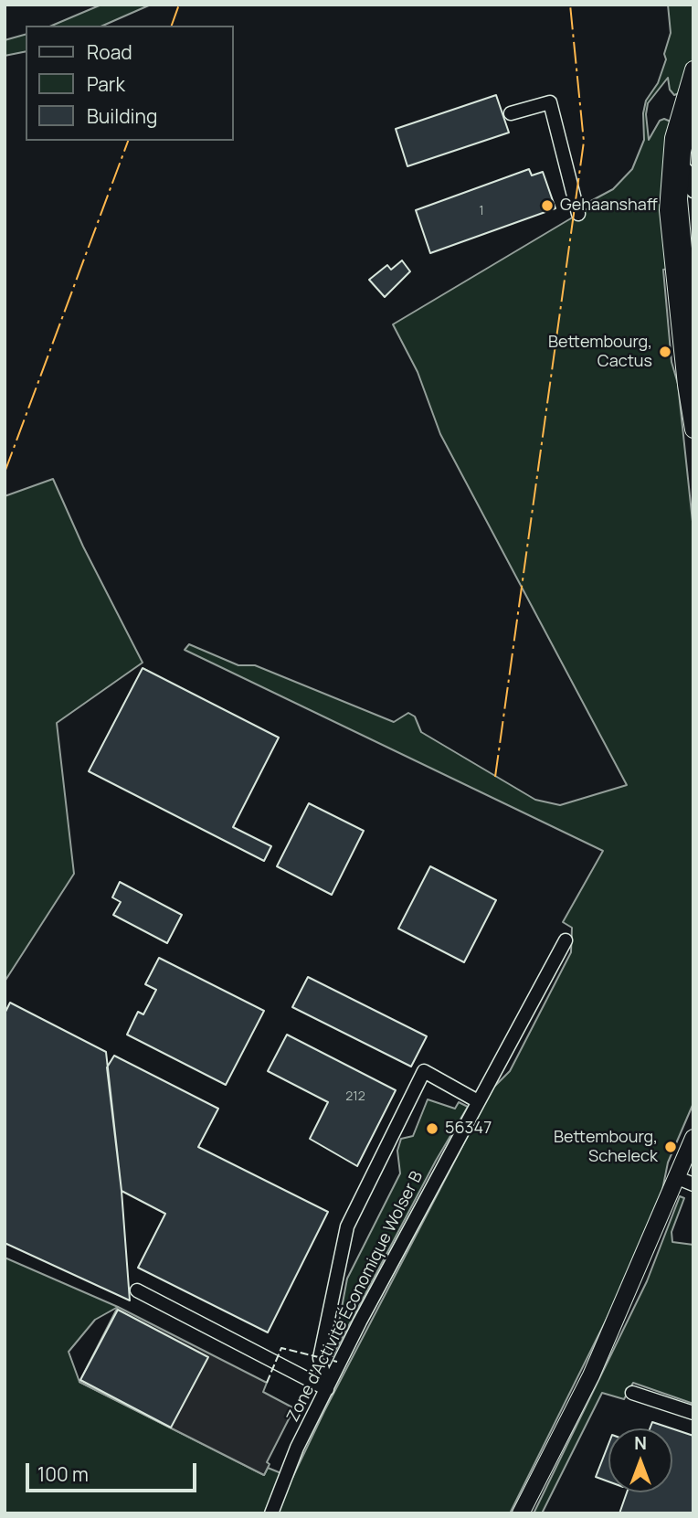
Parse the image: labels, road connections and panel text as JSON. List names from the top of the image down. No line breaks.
{"streets":{"street":["Zone d'Activité Économique Wolser B"]},"places":["Gehaanshaff","Bettembourg, Cactus","56347","Bettembourg, Scheleck"],"house_numbers":["1","212"],"legend":["Road","Park","Building"],"scale_bar":"100 m","north":"top"}
